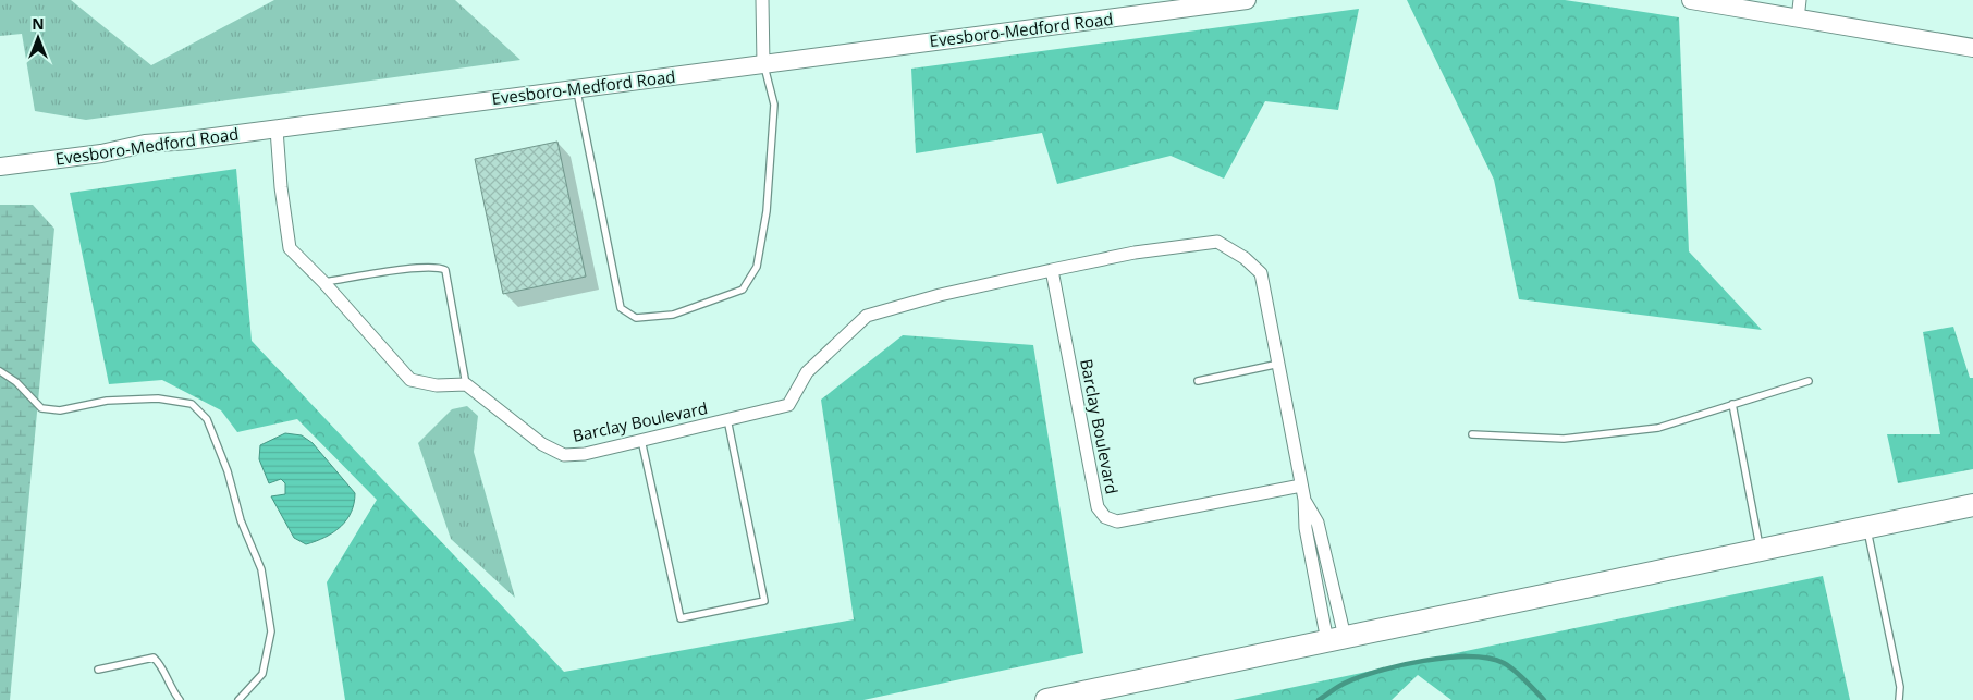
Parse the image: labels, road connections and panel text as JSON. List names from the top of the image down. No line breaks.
{"streets":{"street":["Evesboro-Medford Road","Barclay Boulevard"]},"north":"top"}
